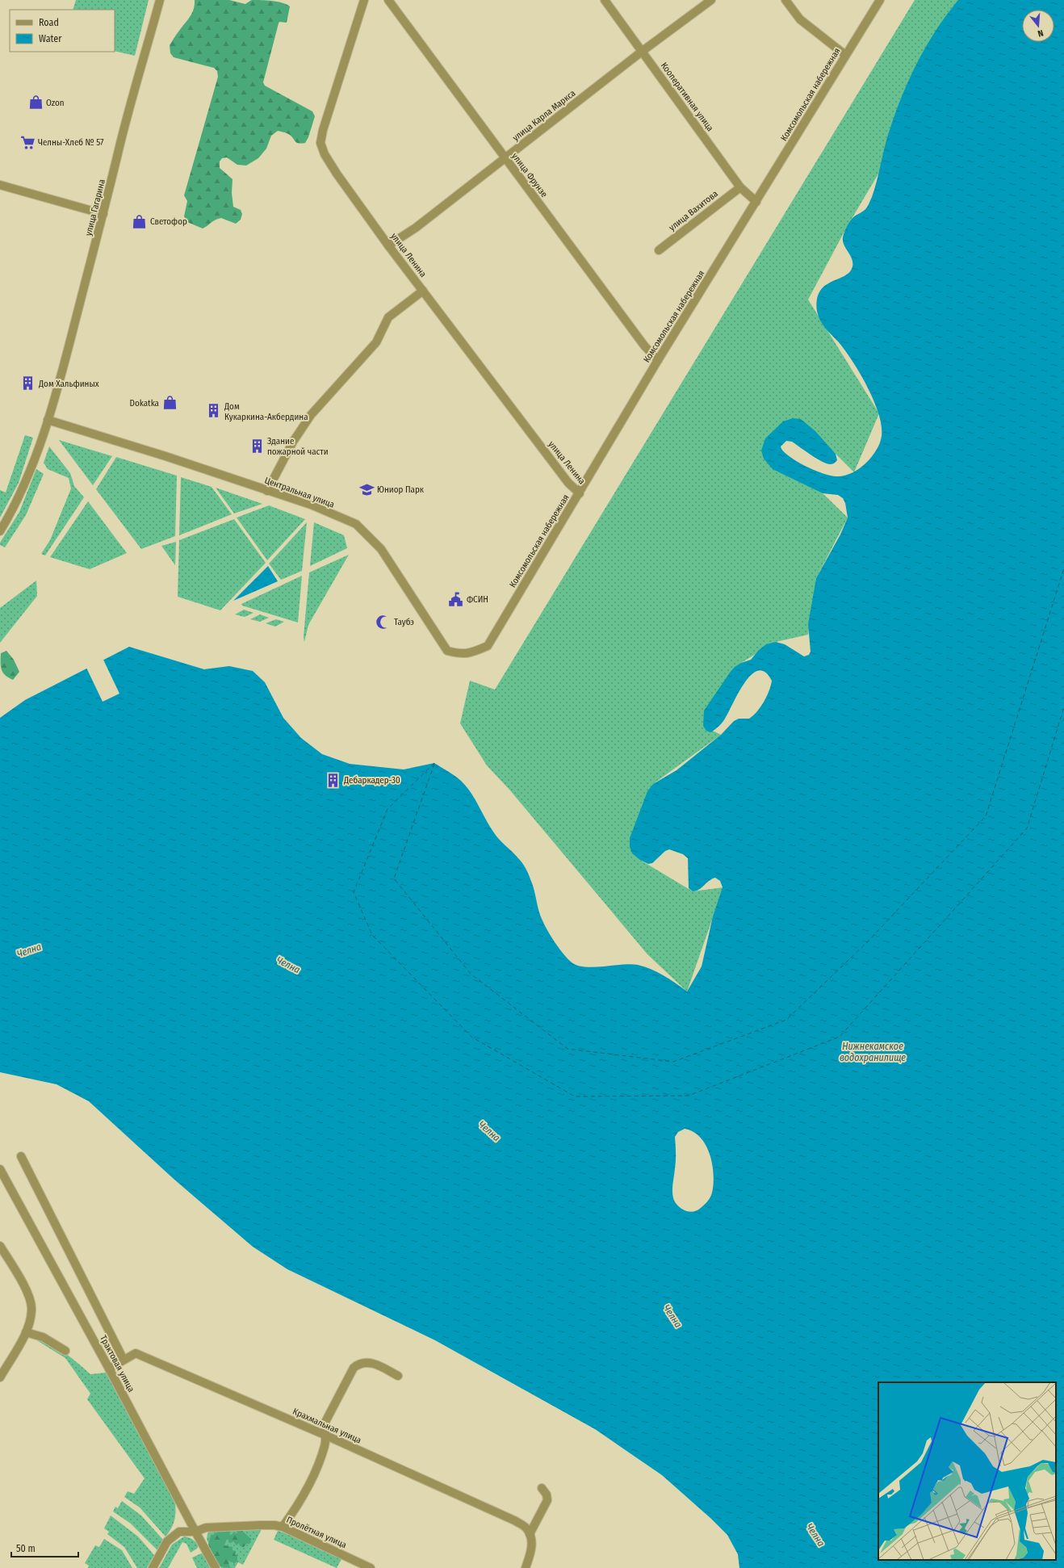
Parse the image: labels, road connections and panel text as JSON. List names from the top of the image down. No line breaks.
{"streets":{"street":["Комсомольская набережная","Кооперативная улица","улица Карла Маркса","улица Фрунзе","улица Гагарина","улица Вахитова","улица Ленина","Центральная улица","Трактовая улица","Крахмальная улица","Пролётная улица"]},"crossings":[["Комсомольская набережная","Кооперативная улица"],["Комсомольская набережная","улица Фрунзе"],["Комсомольская набережная","улица Ленина"],["Комсомольская набережная","Центральная улица"],["Кооперативная улица","улица Карла Маркса"],["Кооперативная улица","улица Вахитова"],["улица Карла Маркса","улица Фрунзе"],["улица Карла Маркса","улица Ленина"],["улица Гагарина","Центральная улица"],["Трактовая улица","Крахмальная улица"],["Трактовая улица","Пролётная улица"]],"water":["Челна","Нижнекамское водохранилище"],"places":{"shop":["Ozon","Светофор","Dokatka"],"supermarket":["Челны-Хлеб № 57"],"building":["Дом Хальфиных","Дом Кукаркина-Акбердина","Здание пожарной части","Дебаркадер-30"],"school or university":["Юниор Парк"],"public building":["ФСИН"],"mosque":["Таубэ"]},"legend":["Road","Water"],"scale_bar":"50 m","north":"bottom"}
